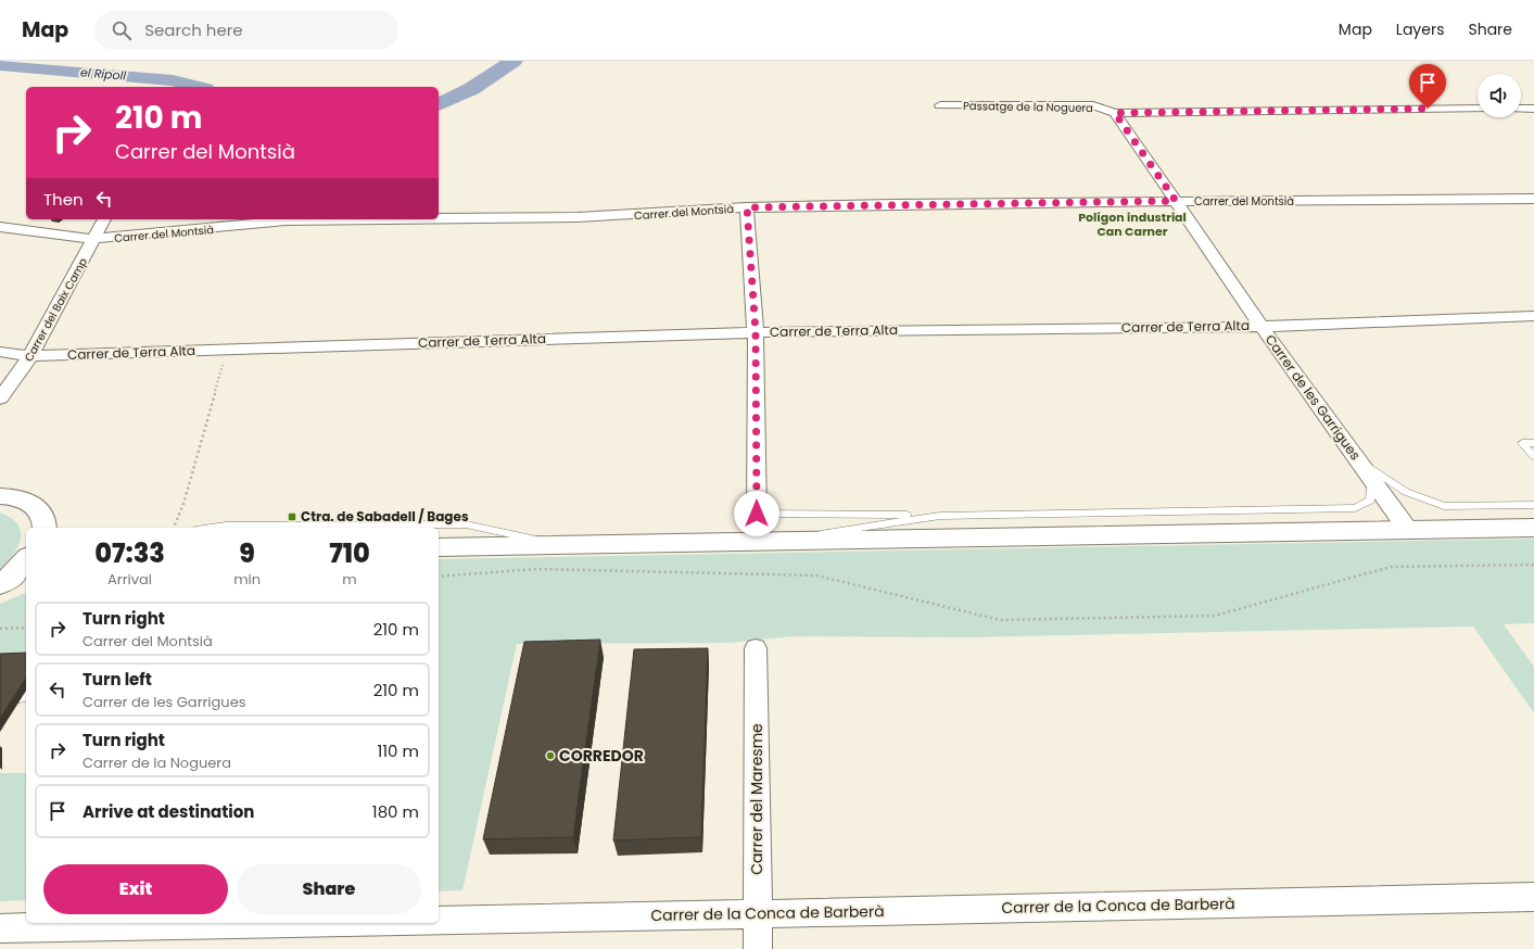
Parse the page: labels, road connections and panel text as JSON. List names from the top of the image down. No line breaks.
{"streets":{"street":["Passatge de la Noguera","Carrer del Montsià","Carrer del Baix Camp","Carrer de Terra Alta","Carrer de les Garrigues","Carrer del Maresme","Carrer de la Conca de Barberà"]},"crossings":[["Passatge de la Noguera","Carrer de les Garrigues"],["Carrer del Montsià","Carrer del Baix Camp"],["Carrer del Montsià","Carrer de les Garrigues"],["Carrer del Baix Camp","Carrer de Terra Alta"],["Carrer de Terra Alta","Carrer de les Garrigues"],["Carrer del Maresme","Carrer de la Conca de Barberà"]],"districts":["Polígon industrial Can Carner"],"water":["el Ripoll"],"places":{"transit":["Ctra. de Sabadell / Bages"],"other":["CORREDOR"]},"page":{"header":"Map","search":"Search here","nav":["Map","Layers","Share"],"turn":["210 m","Carrer del Montsià"],"then":"Then","eta":["07:33","Arrival","9","min","710","m"],"list":[{"name":"Turn right","note":"Carrer del Montsià","value":"210 m"},{"name":"Turn left","note":"Carrer de les Garrigues","value":"210 m"},{"name":"Turn right","note":"Carrer de la Noguera","value":"110 m"},{"name":"Arrive at destination","value":"180 m"}],"buttons":["Exit","Share"]}}
